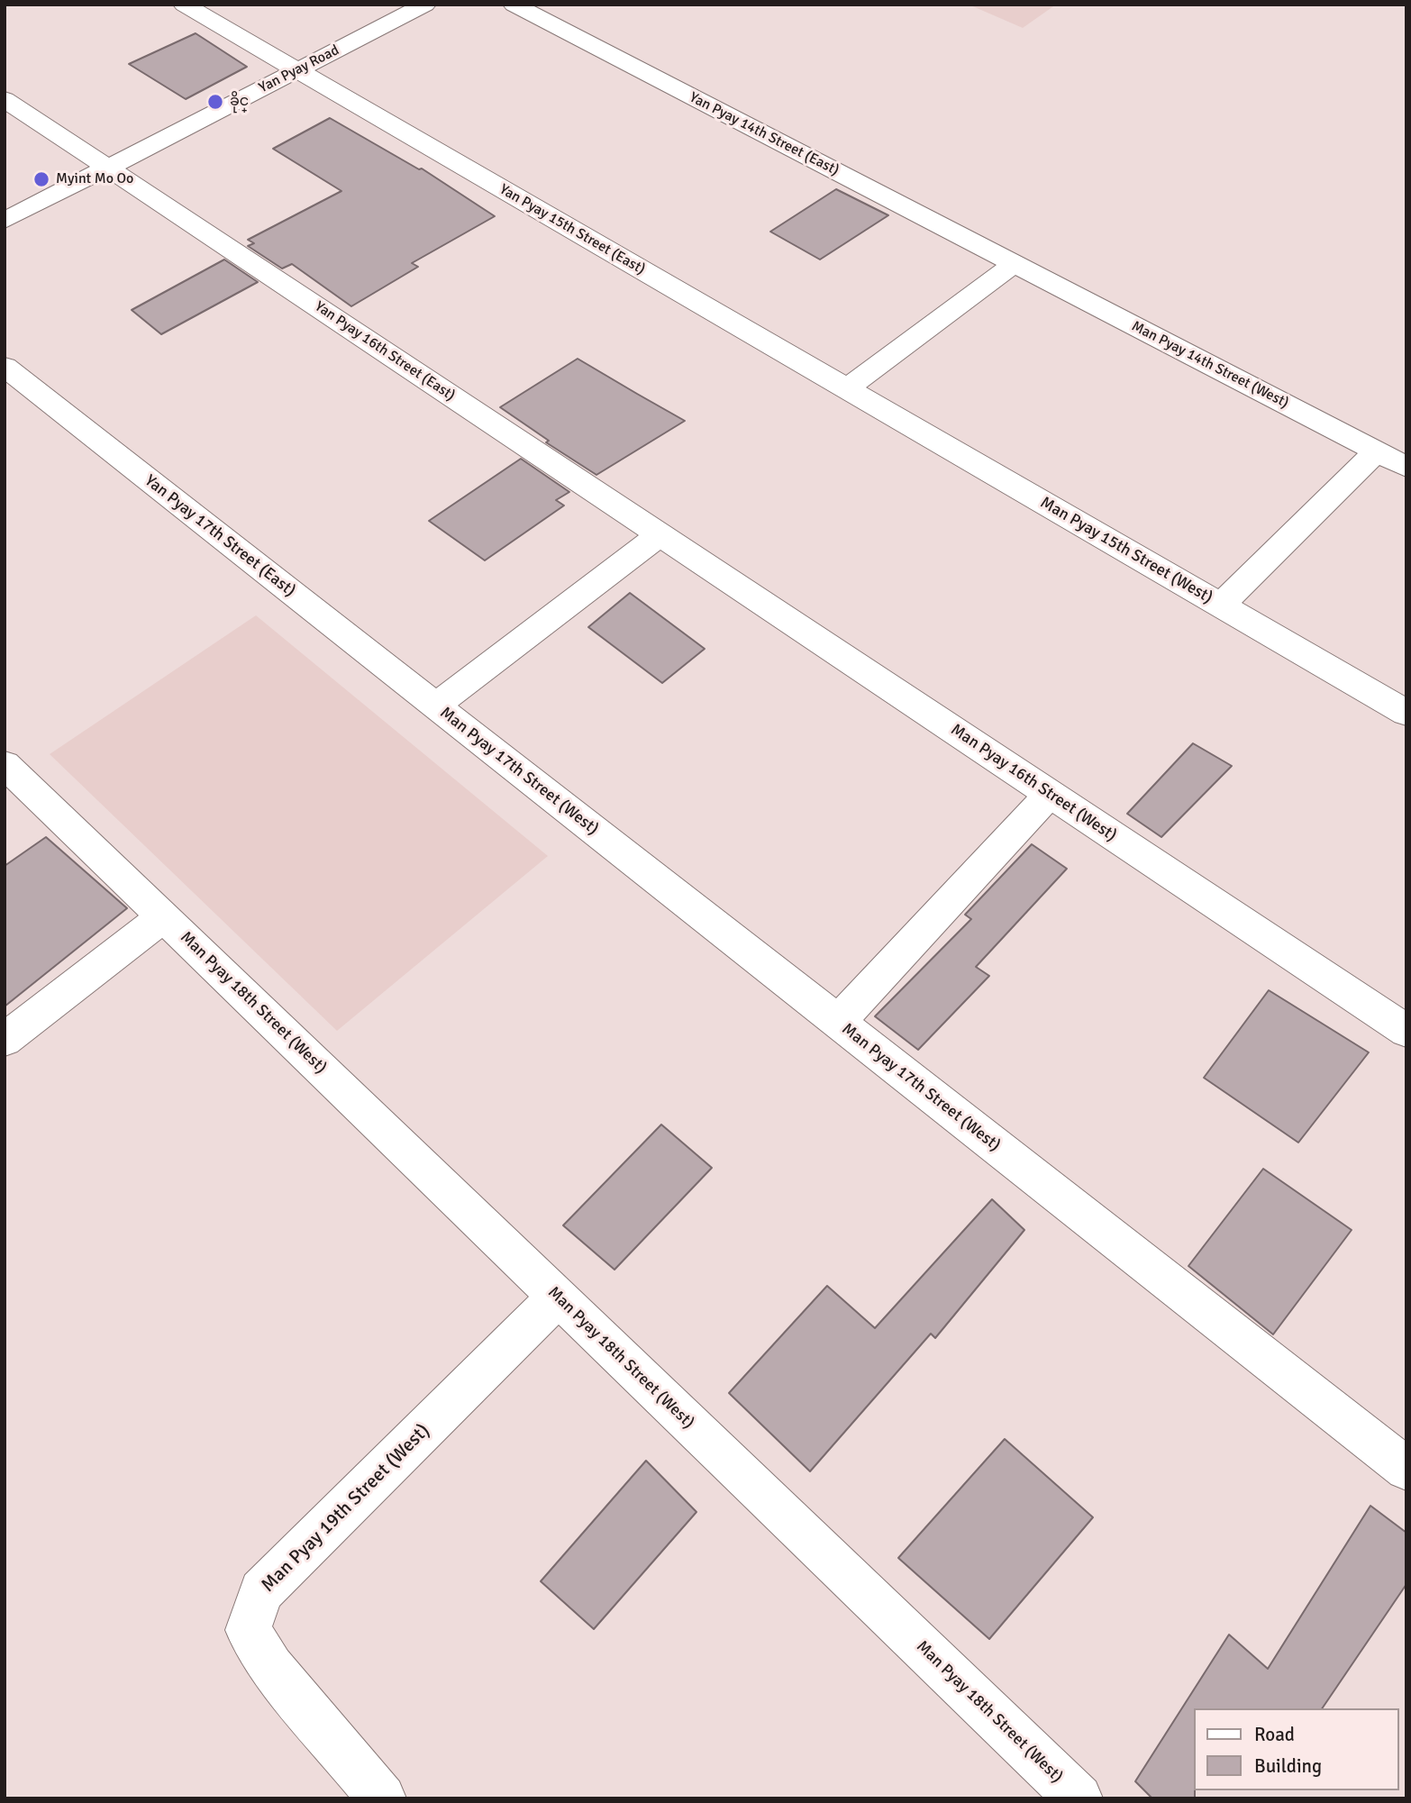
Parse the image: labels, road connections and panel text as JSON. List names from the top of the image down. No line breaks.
{"streets":{"street":["Yan Pyay Road","Yan Pyay 14th Street (East)","Yan Pyay 15th Street (East)","Yan Pyay 16th Street (East)","Man Pyay 14th Street (West)","Yan Pyay 17th Street (East)","Man Pyay 15th Street (West)","Man Pyay 17th Street (West)","Man Pyay 16th Street (West)","Man Pyay 18th Street (West)","Man Pyay 19th Street (West)"]},"crossings":[["Yan Pyay Road","Yan Pyay 15th Street (East)"],["Yan Pyay Road","Yan Pyay 16th Street (East)"],["Yan Pyay 14th Street (East)","Man Pyay 14th Street (West)"],["Yan Pyay 15th Street (East)","Man Pyay 15th Street (West)"],["Yan Pyay 16th Street (East)","Man Pyay 16th Street (West)"],["Yan Pyay 17th Street (East)","Man Pyay 17th Street (West)"],["Man Pyay 18th Street (West)","Man Pyay 19th Street (West)"]],"places":["ခိုင္","Myint Mo Oo"],"legend":["Road","Building"]}
